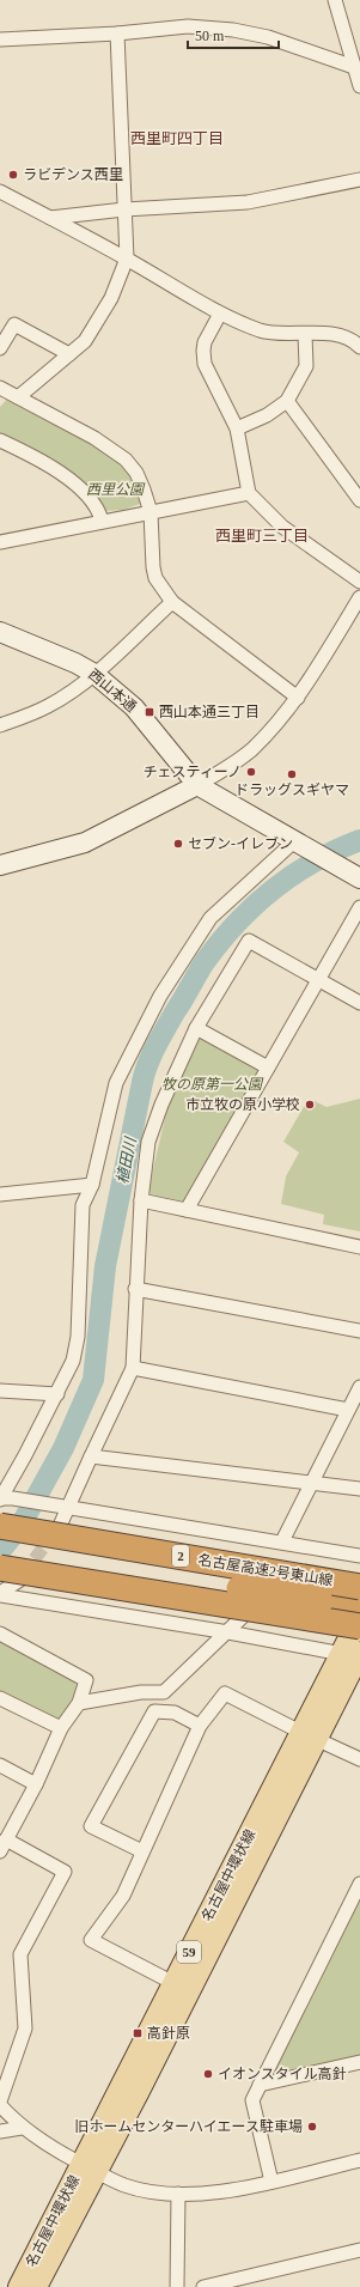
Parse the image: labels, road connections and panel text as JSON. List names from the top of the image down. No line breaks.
{"streets":{"highway":["2","名古屋高速2号東山線"],"main road":["名古屋中環状線","59"],"street":["西山本通"]},"districts":["西里町四丁目","西里町三丁目"],"water":["植田川"],"parks":["西里公園","牧の原第一公園"],"places":{"other":["ラビデンス西里","チェスティーノ","ドラッグスギヤマ","セブン-イレブン","市立牧の原小学校","イオンスタイル高針","旧ホームセンターハイエース駐車場"],"transit":["西山本通三丁目","高針原"]},"scale_bar":"50 m"}
